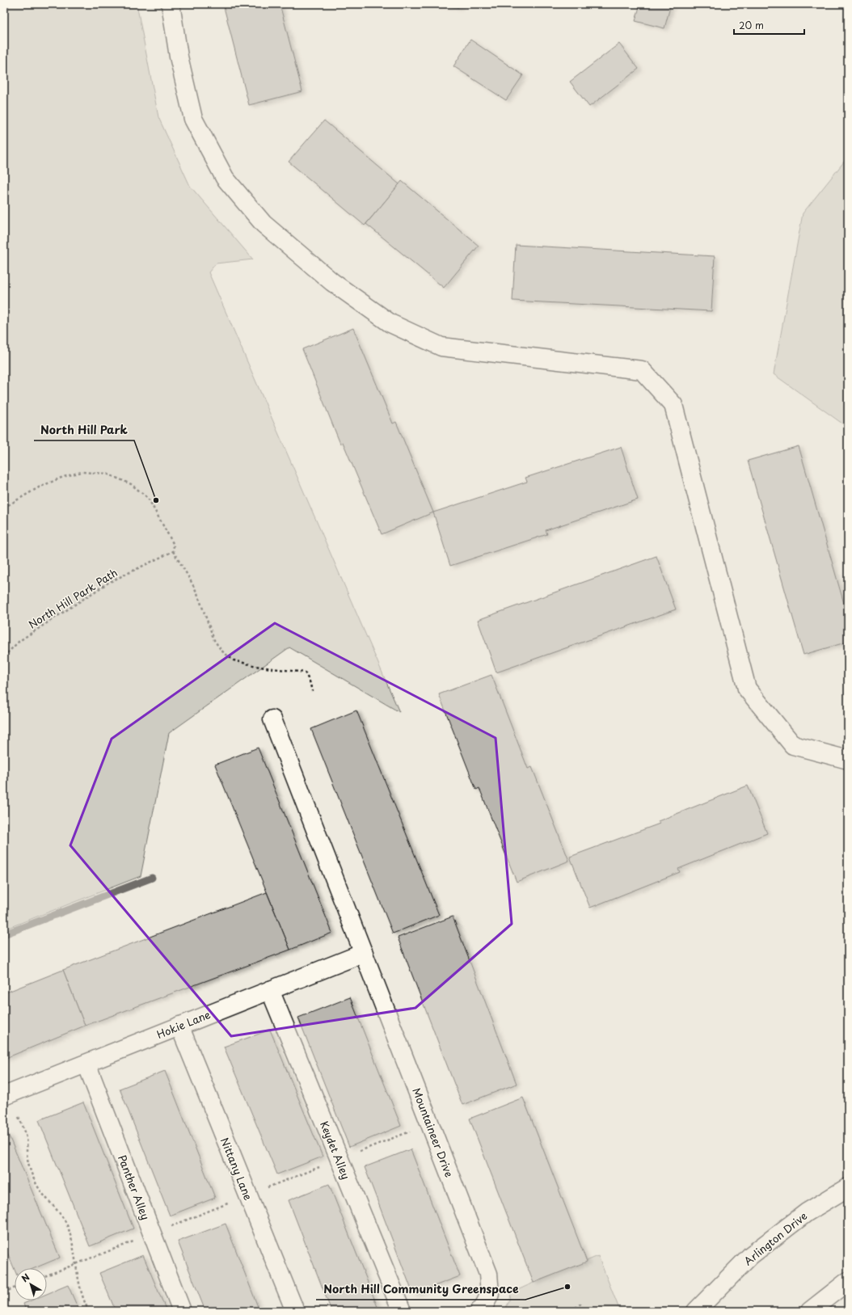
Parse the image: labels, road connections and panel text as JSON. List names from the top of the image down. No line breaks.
{"streets":{"street":["Hokie Lane","Mountaineer Drive","Keydet Alley","Nittany Lane","Panther Alley","Arlington Drive"],"path":["North Hill Park Path"]},"crossings":[["Hokie Lane","Mountaineer Drive"],["Hokie Lane","Keydet Alley"],["Hokie Lane","Nittany Lane"],["Hokie Lane","Panther Alley"]],"places":["North Hill Park","North Hill Community Greenspace"],"scale_bar":"20 m","north":"top left"}
